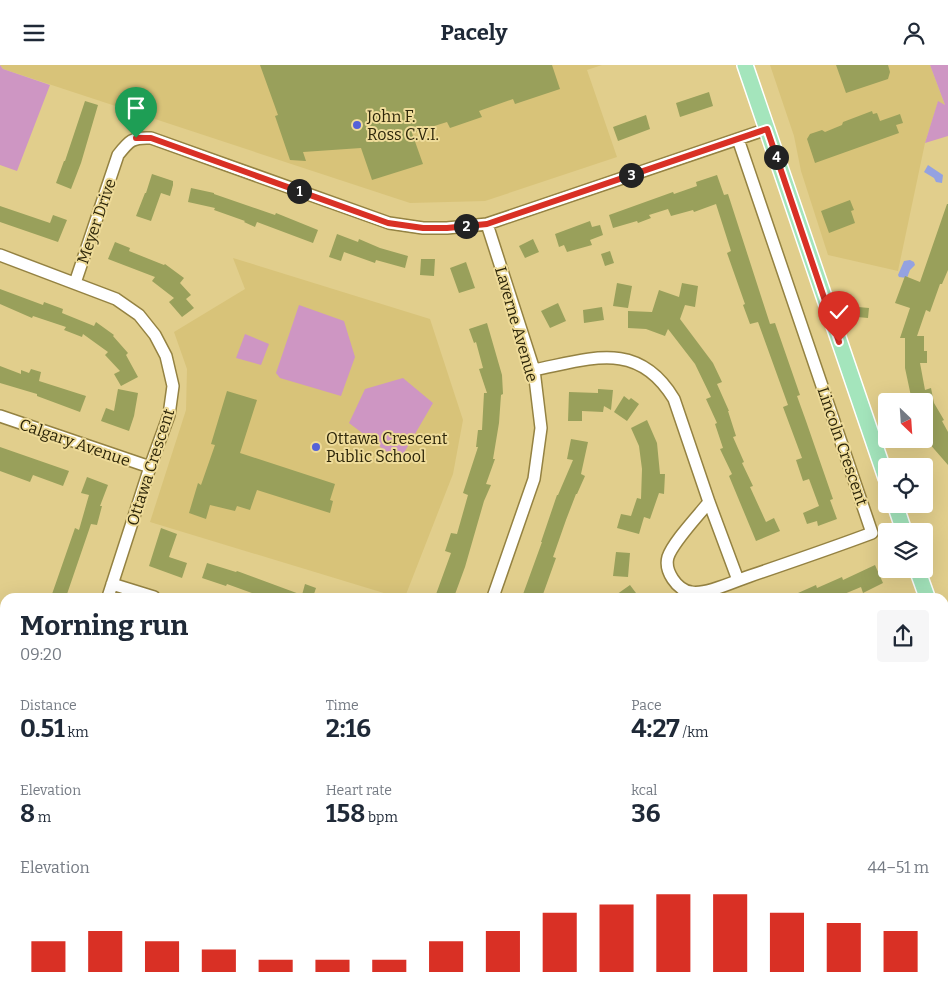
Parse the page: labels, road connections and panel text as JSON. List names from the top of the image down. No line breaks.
{"streets":{"street":["Meyer Drive","Laverne Avenue","Calgary Avenue","Lincoln Crescent","Ottawa Crescent"]},"crossings":[["Meyer Drive","Laverne Avenue"],["Meyer Drive","Lincoln Crescent"],["Meyer Drive","Ottawa Crescent"],["Calgary Avenue","Ottawa Crescent"]],"places":["John F. Ross C.V.I.","Ottawa Crescent Public School"],"north":"bottom right","page":{"header":"Pacely","pins":["4","3","1","2"],"heading":["Morning run","09:20"],"stats":[["Distance","0.51 km"],["Time","2:16"],["Pace","4:27 /km"],["Elevation","8 m"],["Heart rate","158 bpm"],["kcal","36"]],"chart":["Elevation","44–51 m"]}}
